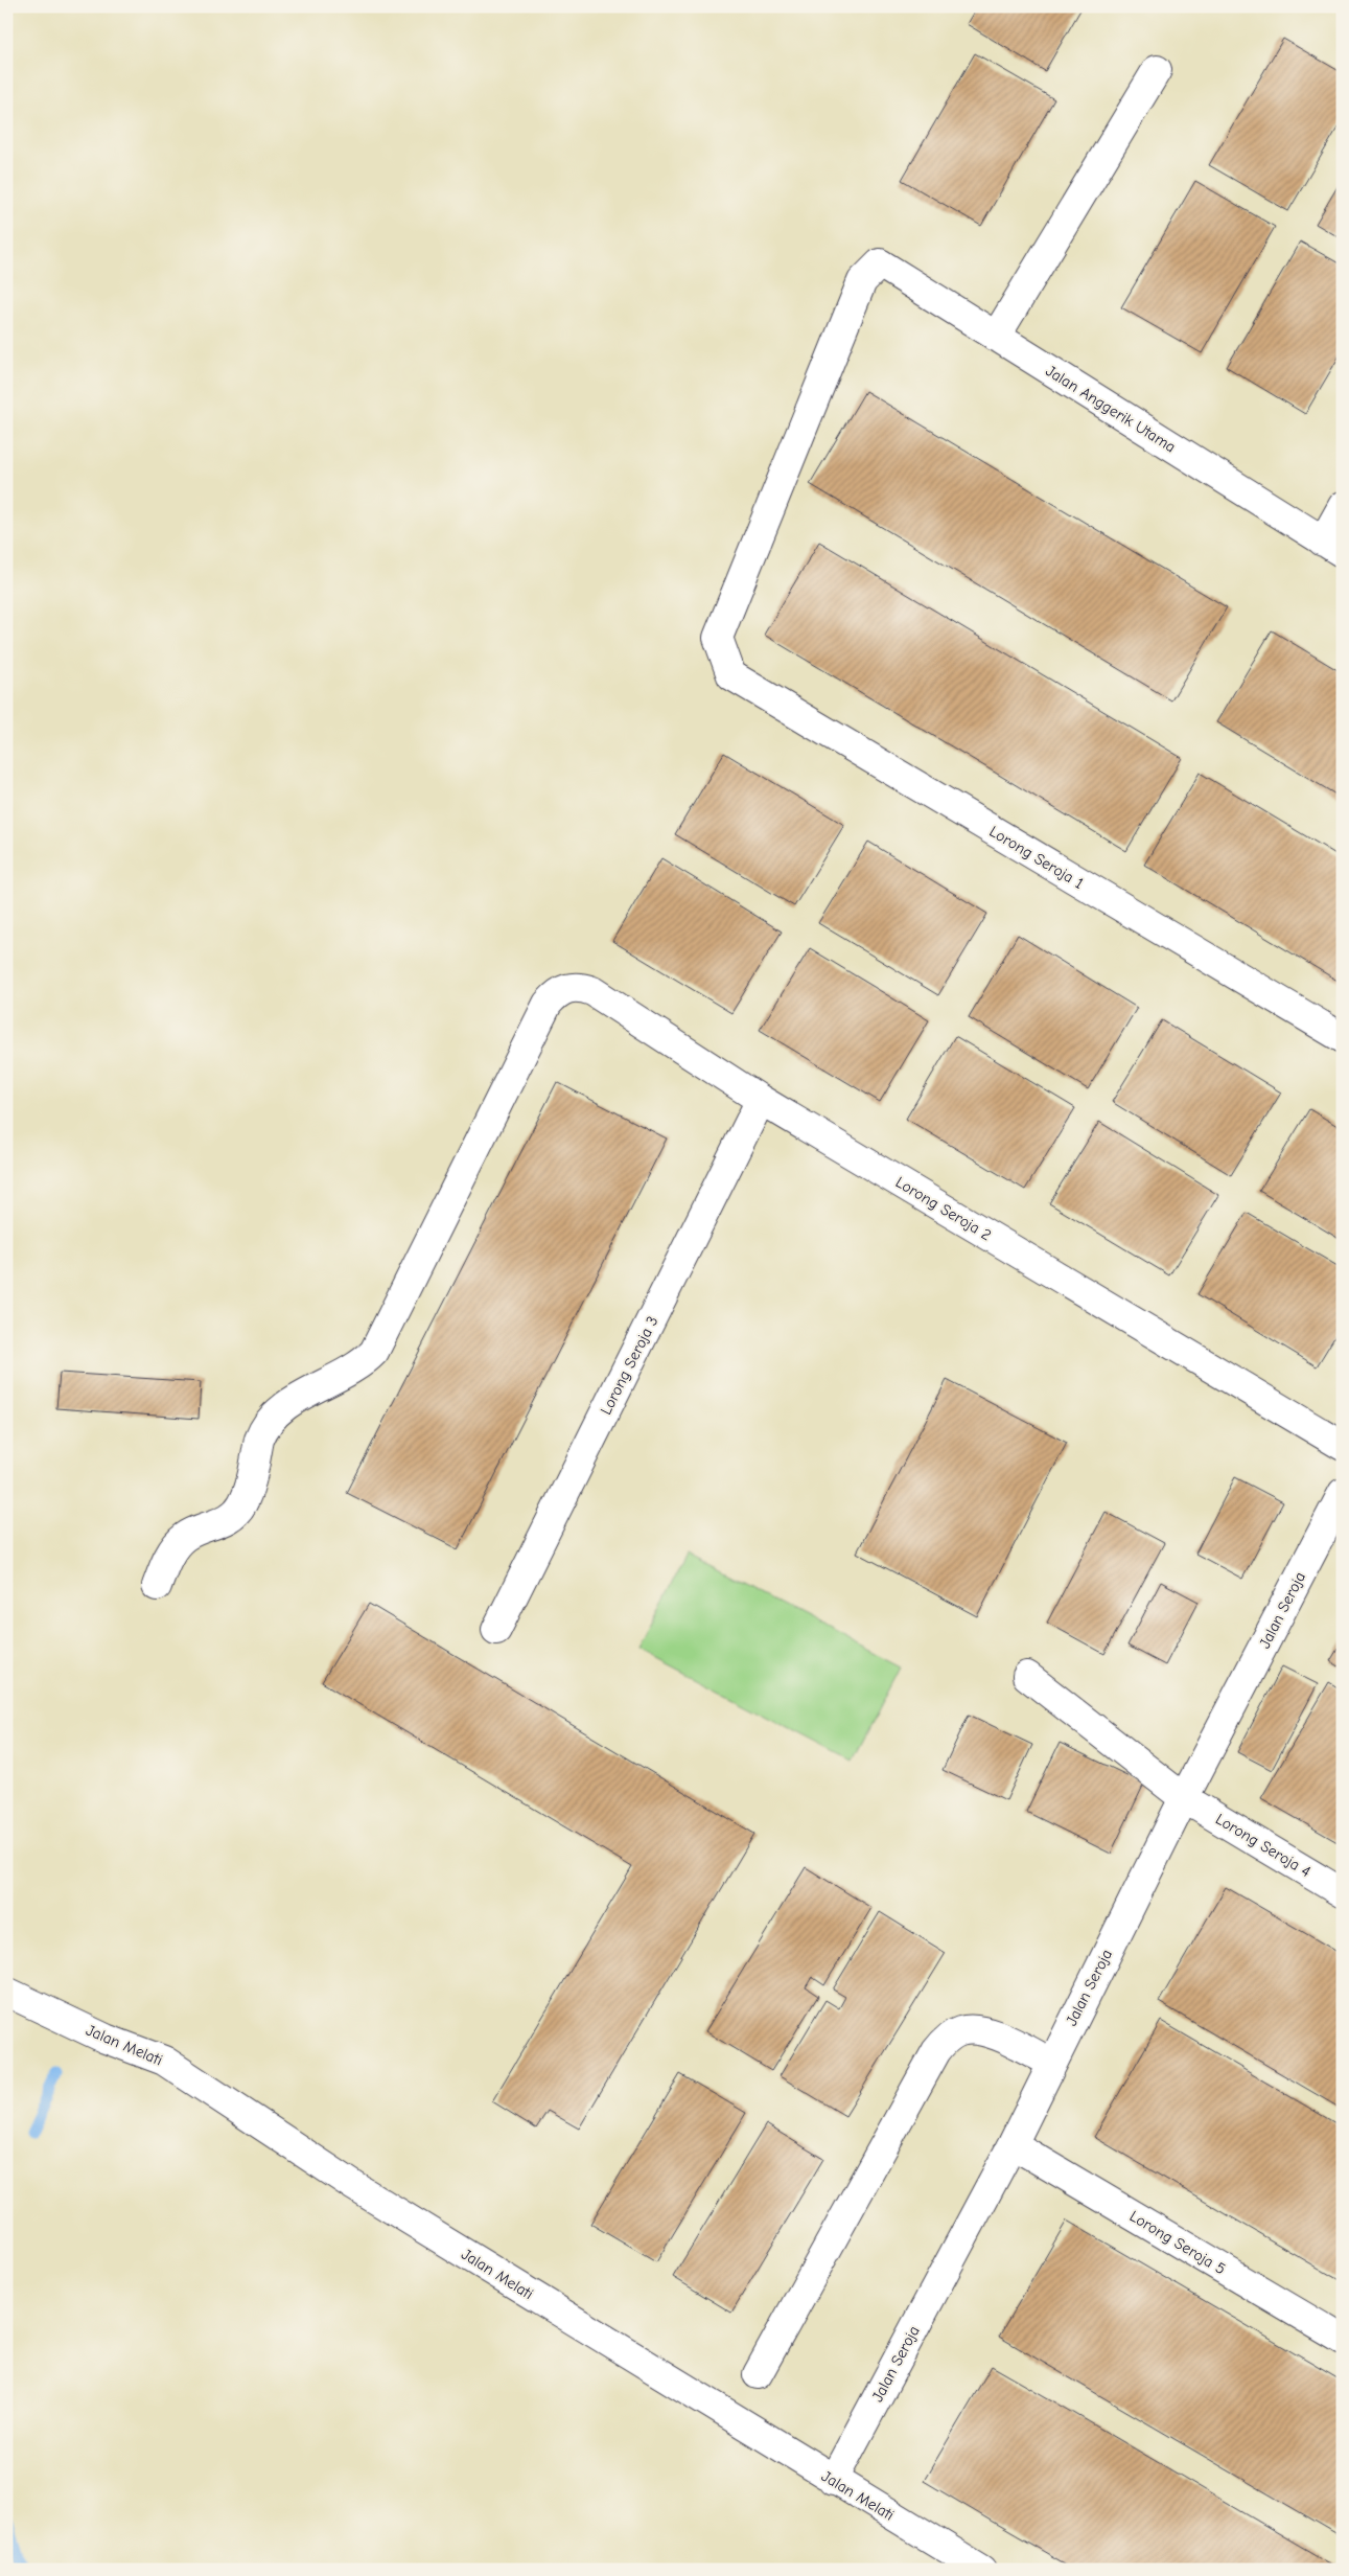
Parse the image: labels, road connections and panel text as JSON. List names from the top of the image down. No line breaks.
{"streets":{"street":["Jalan Anggerik Utama","Lorong Seroja 1","Lorong Seroja 2","Lorong Seroja 3","Jalan Seroja","Lorong Seroja 4","Jalan Melati","Lorong Seroja 5"]},"crossings":[["Jalan Anggerik Utama","Lorong Seroja 1"],["Lorong Seroja 2","Lorong Seroja 3"],["Jalan Seroja","Lorong Seroja 4"],["Jalan Seroja","Jalan Melati"],["Jalan Seroja","Lorong Seroja 5"]]}
